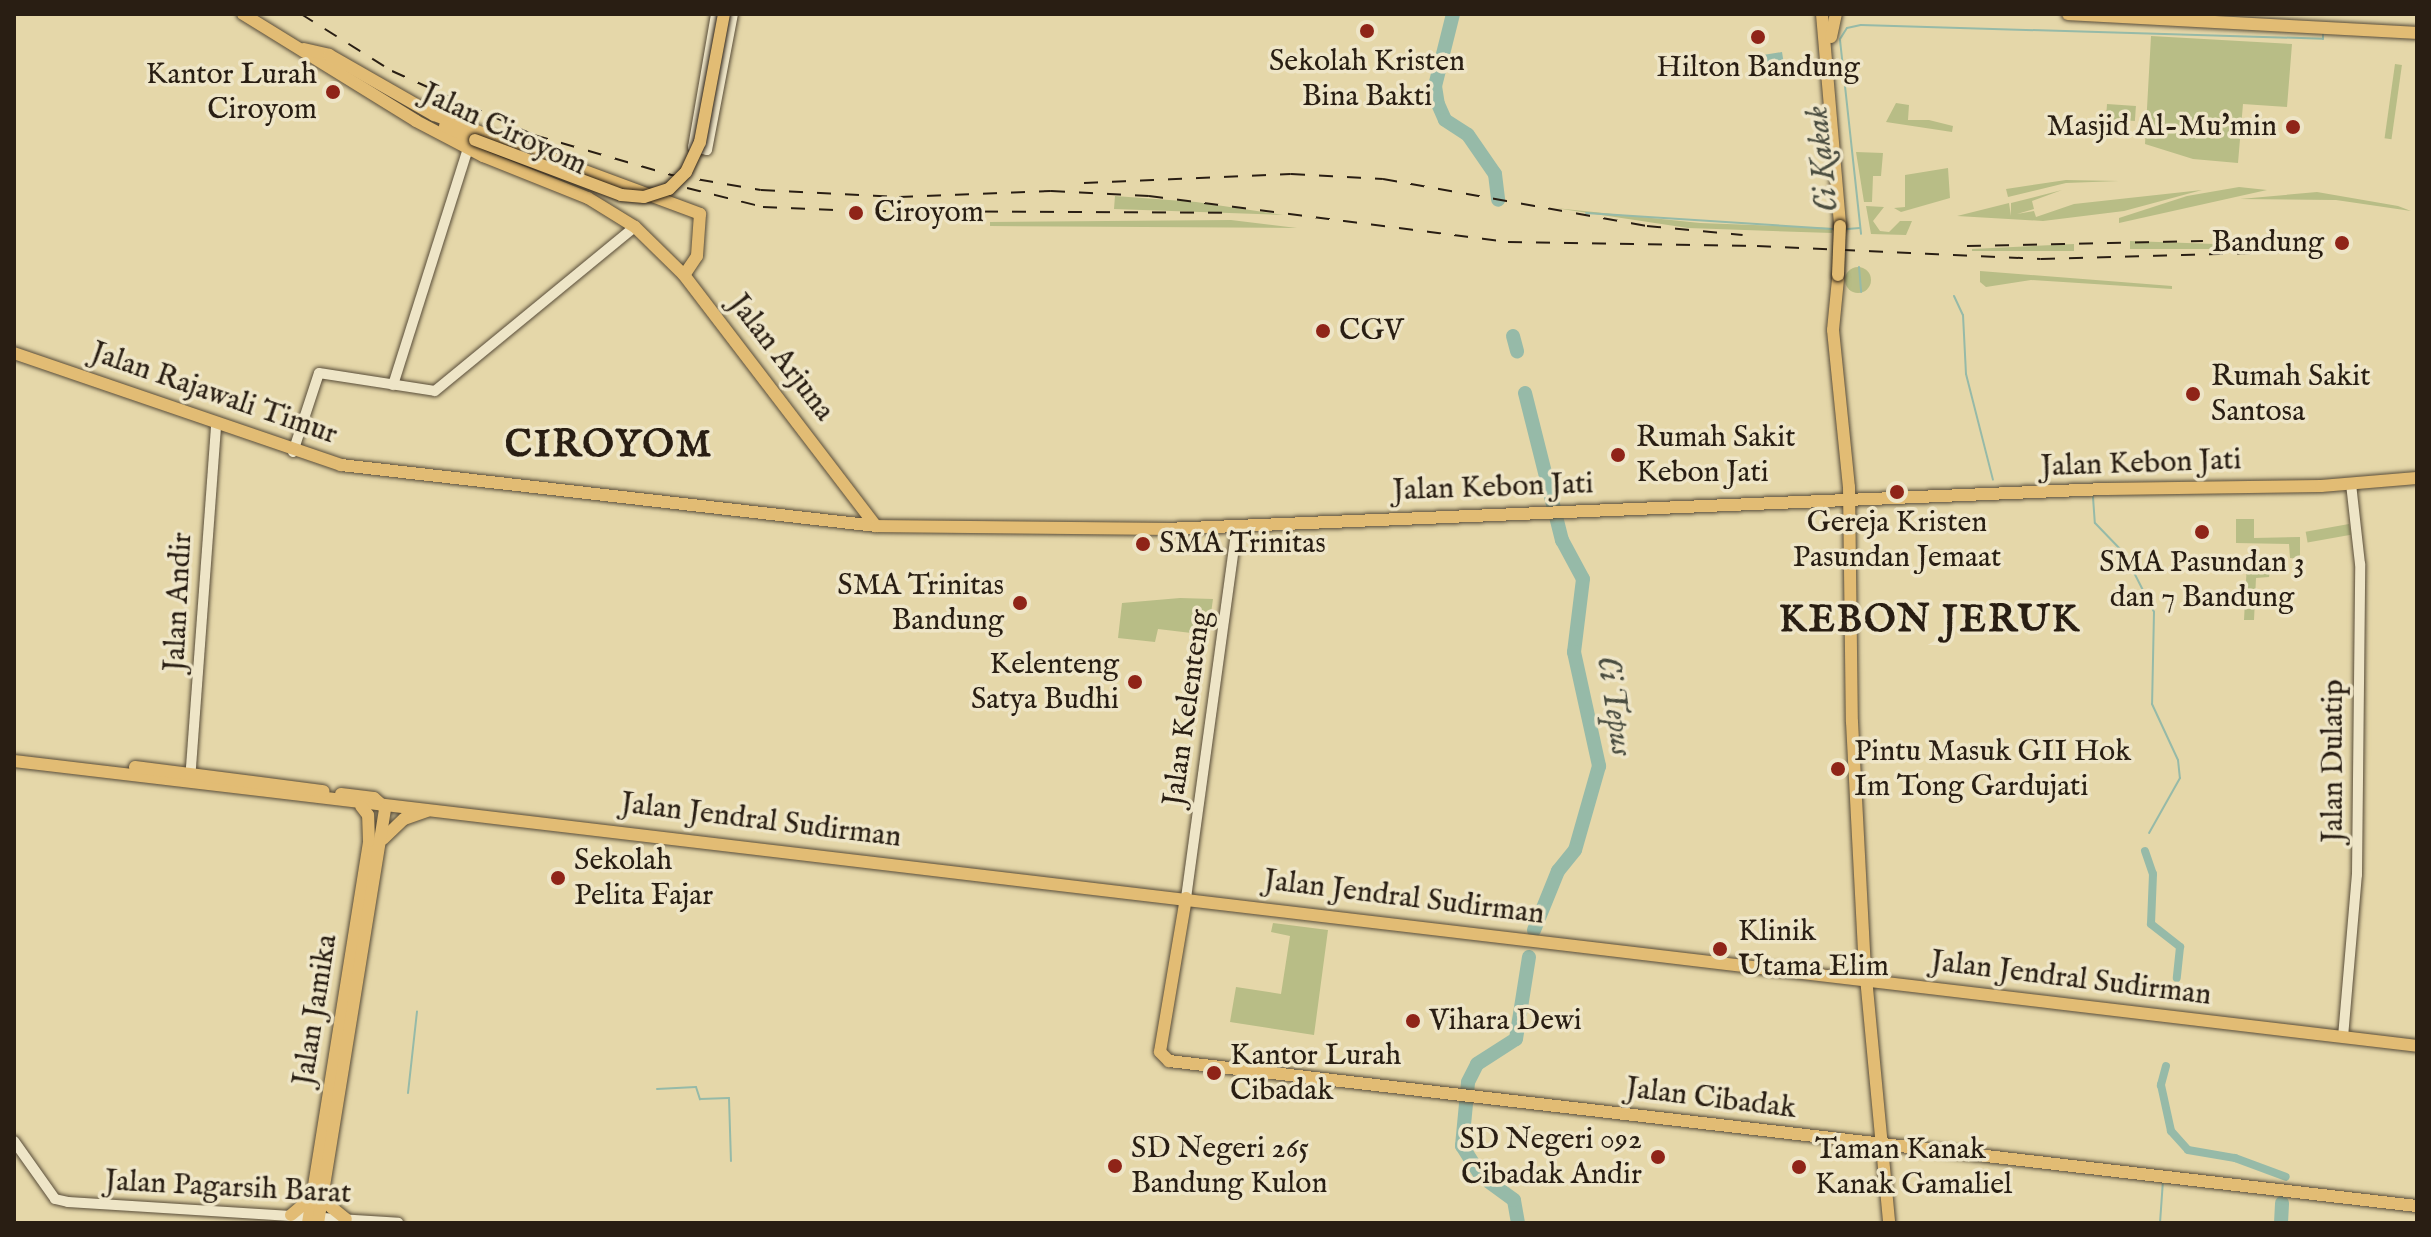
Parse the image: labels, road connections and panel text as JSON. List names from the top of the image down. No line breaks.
{"streets":{"main road":["Jalan Ciroyom","Jalan Arjuna","Jalan Rajawali Timur","Jalan Kebon Jati","Jalan Jendral Sudirman","Jalan Jamika","Jalan Cibadak"],"street":["Jalan Andir","Jalan Kelenteng","Jalan Dulatip","Jalan Pagarsih Barat"]},"crossings":[["Jalan Ciroyom","Jalan Arjuna"],["Jalan Arjuna","Jalan Rajawali Timur"],["Jalan Arjuna","Jalan Kebon Jati"],["Jalan Rajawali Timur","Jalan Kebon Jati"],["Jalan Rajawali Timur","Jalan Andir"],["Jalan Kebon Jati","Jalan Kelenteng"],["Jalan Kebon Jati","Jalan Dulatip"],["Jalan Andir","Jalan Jendral Sudirman"],["Jalan Kelenteng","Jalan Jendral Sudirman"],["Jalan Kelenteng","Jalan Cibadak"],["Jalan Dulatip","Jalan Jendral Sudirman"],["Jalan Jendral Sudirman","Jalan Jamika"],["Jalan Jendral Sudirman","Jalan Cibadak"],["Jalan Jamika","Jalan Pagarsih Barat"]],"districts":["CIROYOM","KEBON JERUK"],"water":["Ci Kakak","Ci Tepus"],"places":["Sekolah Kristen Bina Bakti","Hilton Bandung","Kantor Lurah Ciroyom","Masjid Al-Mu'min","Ciroyom","Bandung","CGV","Rumah Sakit Santosa","Rumah Sakit Kebon Jati","Gereja Kristen Pasundan Jemaat","SMA Pasundan 3 dan 7 Bandung","SMA Trinitas","SMA Trinitas Bandung","Kelenteng Satya Budhi","Pintu Masuk GII Hok Im Tong Gardujati","Sekolah Pelita Fajar","Klinik Utama Elim","Vihara Dewi","Kantor Lurah Cibadak","SD Negeri 092 Cibadak Andir","SD Negeri 265 Bandung Kulon","Taman Kanak Kanak Gamaliel"]}
